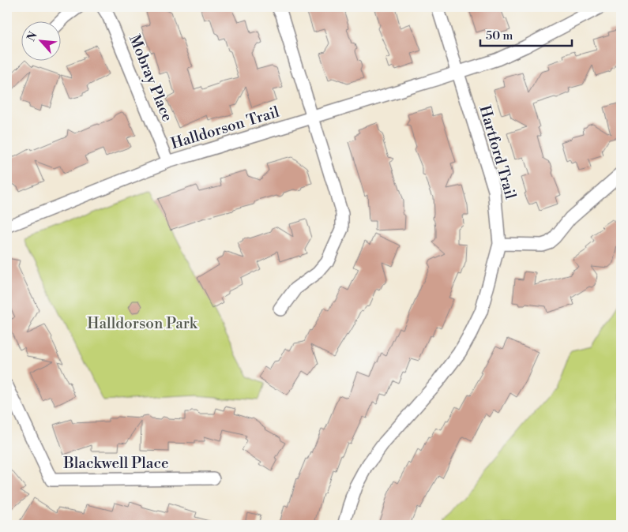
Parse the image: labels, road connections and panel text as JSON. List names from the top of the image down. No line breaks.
{"streets":{"street":["Mobray Place","Halldorson Trail","Hartford Trail","Blackwell Place"]},"crossings":[["Mobray Place","Halldorson Trail"],["Halldorson Trail","Hartford Trail"]],"parks":["Halldorson Park"],"scale_bar":"50 m","north":"top left"}
